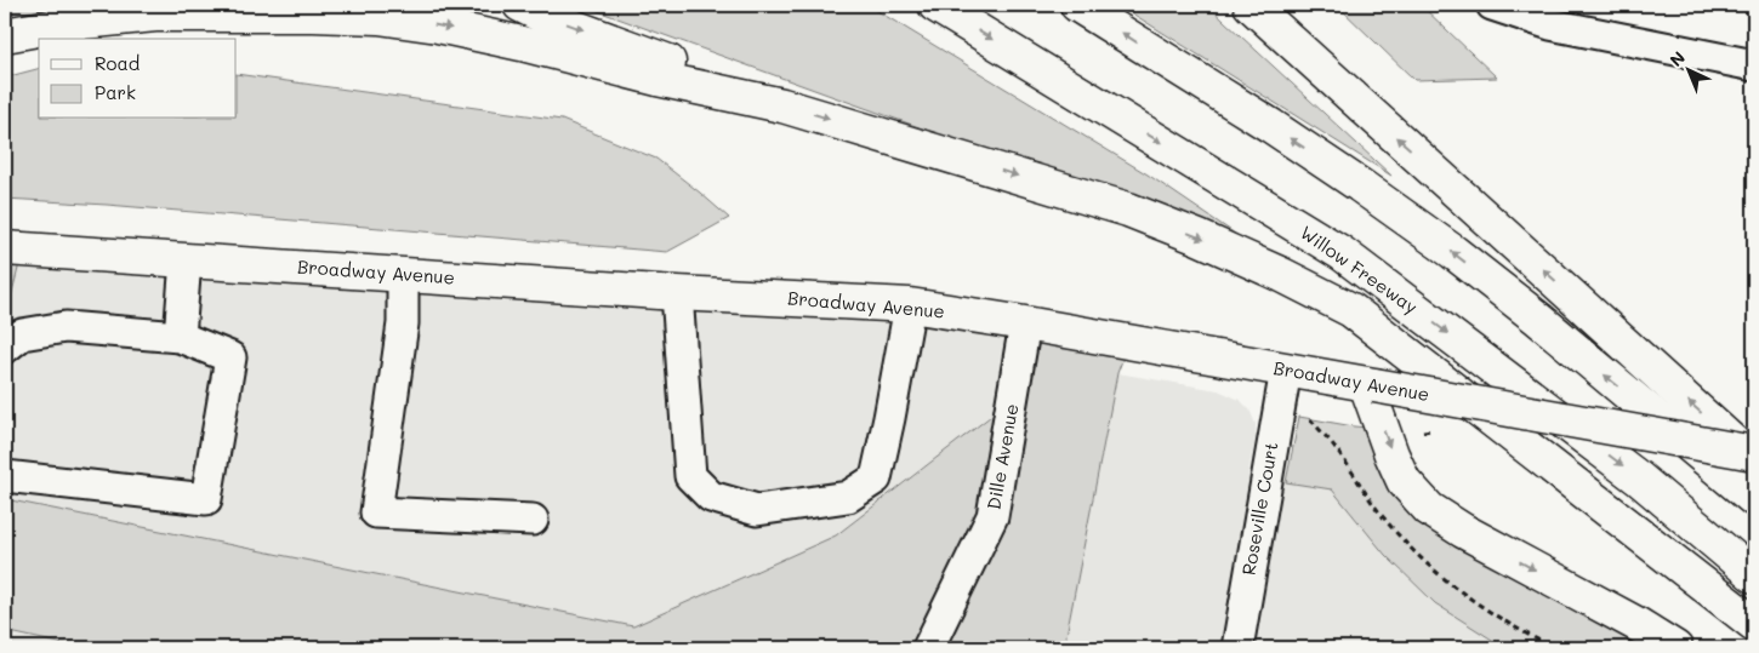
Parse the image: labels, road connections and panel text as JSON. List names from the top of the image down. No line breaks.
{"streets":{"main road":["Willow Freeway","Broadway Avenue"],"street":["Dille Avenue","Roseville Court"]},"crossings":[["Broadway Avenue","Dille Avenue"],["Broadway Avenue","Roseville Court"]],"legend":["Road","Park"],"north":"top left"}
